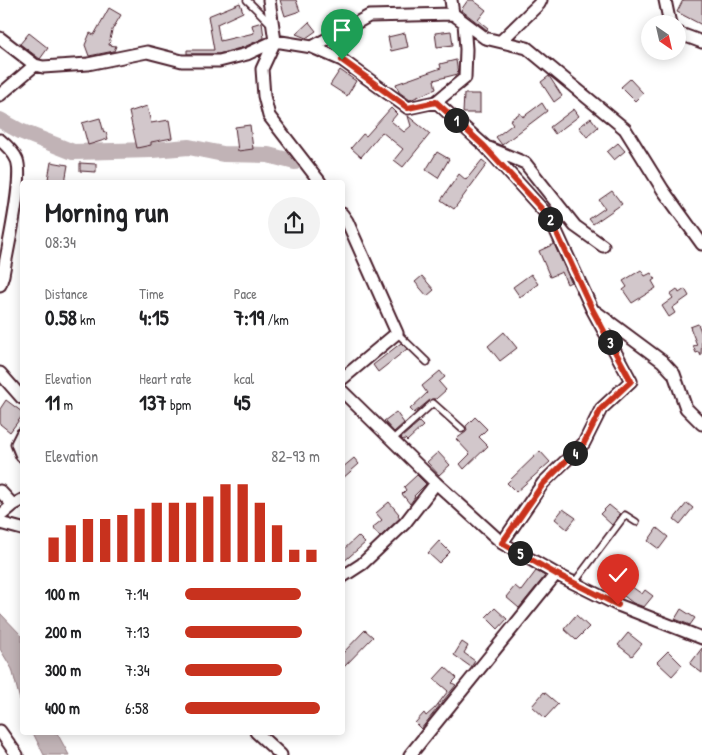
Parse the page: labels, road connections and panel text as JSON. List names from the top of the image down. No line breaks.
{"north":"bottom right","page":{"pins":["1","2","3","4","5"],"heading":["Morning run","08:34"],"stats":[["Distance","0.58 km"],["Time","4:15"],["Pace","7:19 /km"],["Elevation","11 m"],["Heart rate","137 bpm"],["kcal","45"]],"chart":["Elevation","82–93 m"],"list":[{"name":"100 m","note":"7:14"},{"name":"200 m","note":"7:13"},{"name":"300 m","note":"7:34"},{"name":"400 m","note":"6:58"}]}}
